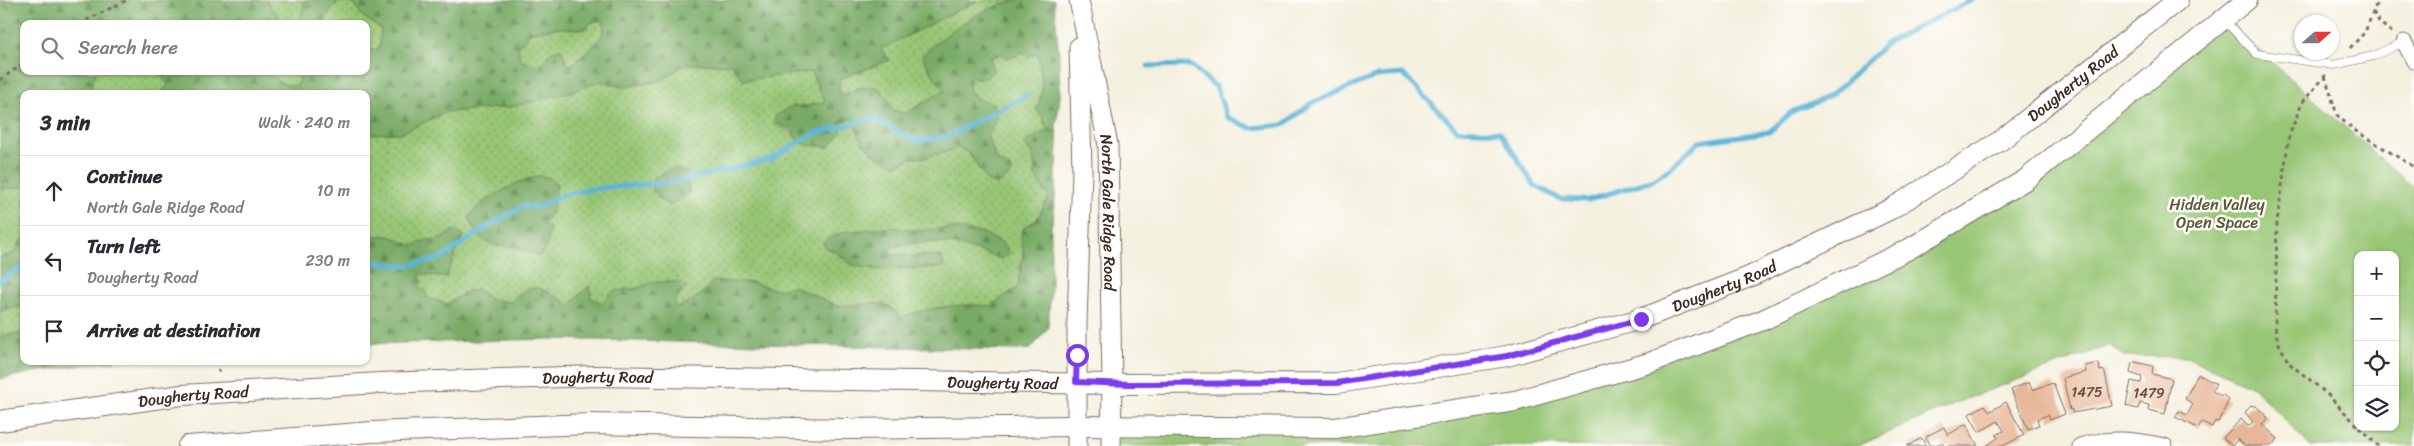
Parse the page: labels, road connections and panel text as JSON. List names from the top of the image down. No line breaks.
{"streets":{"main road":["Dougherty Road"],"street":["North Gale Ridge Road"]},"crossings":[["Dougherty Road","North Gale Ridge Road"]],"parks":["Hidden Valley Open Space"],"house_numbers":["1475","1479"],"north":"right","page":{"search":"Search here","heading":["3 min","Walk · 240 m"],"list":[["Continue","North Gale Ridge Road","10 m"],["Turn left","Dougherty Road","230 m"],"Arrive at destination"],"map_buttons":["+","−"]}}
